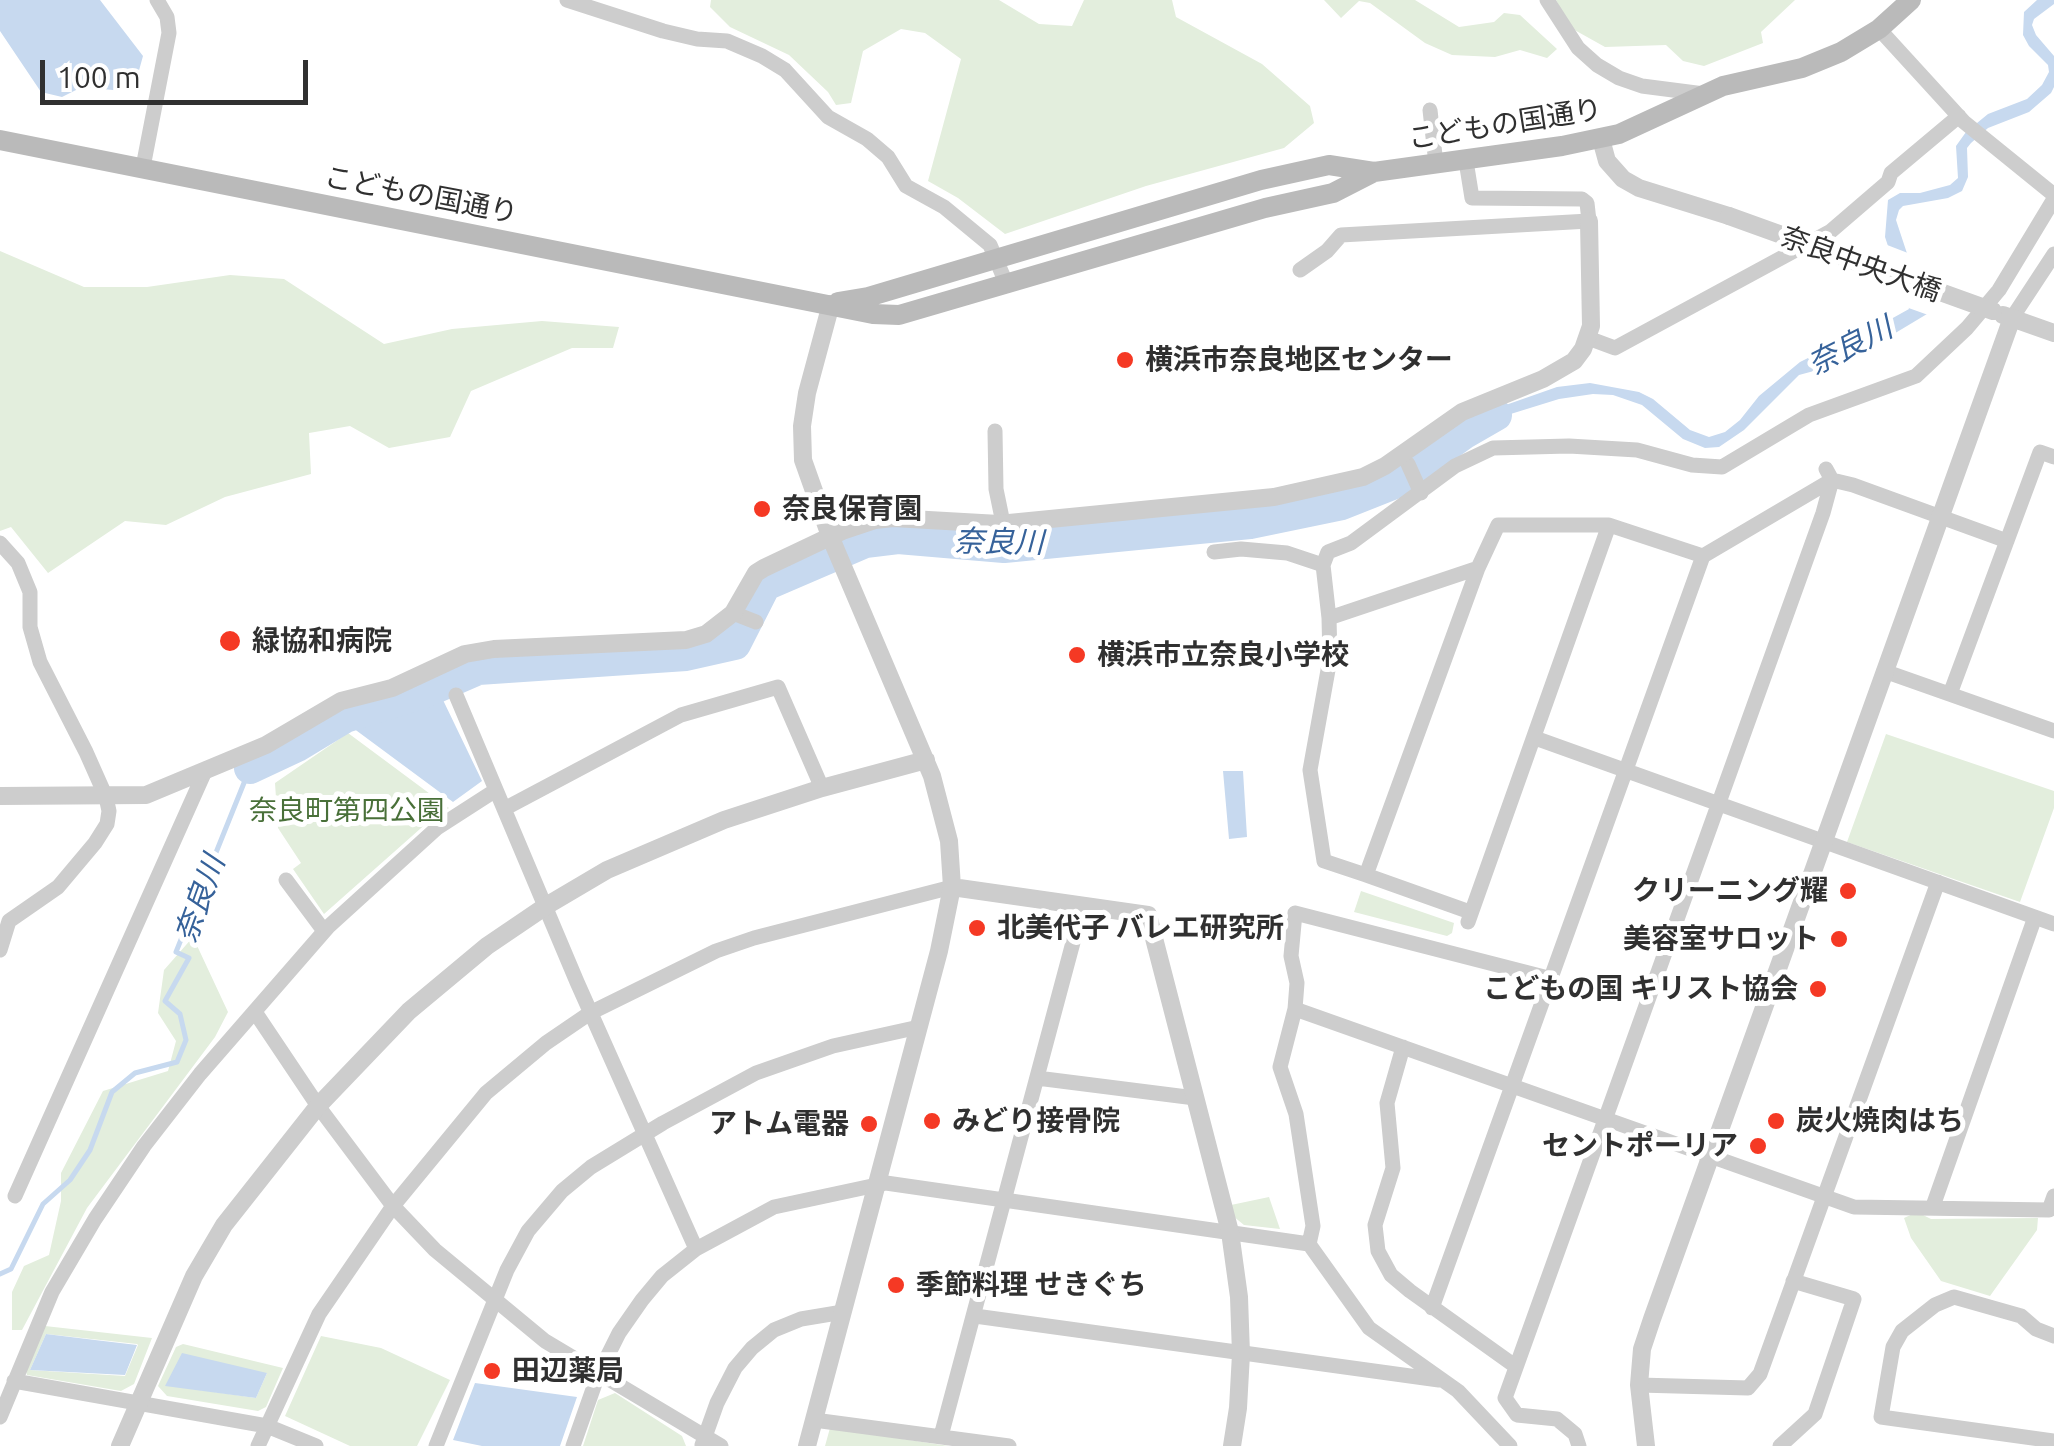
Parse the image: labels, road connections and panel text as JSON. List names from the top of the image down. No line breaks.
{"streets":{"main road":["こどもの国通り"],"street":["奈良中央大橋"]},"crossings":[["こどもの国通り","奈良中央大橋"]],"water":["奈良川"],"parks":["奈良町第四公園"],"places":["横浜市奈良地区センター","奈良保育園","緑協和病院","横浜市立奈良小学校","クリーニング耀","北美代子 バレエ研究所","美容室サロット","こどもの国 キリスト協会","みどり接骨院","炭火焼肉はち","アトム電器","セントポーリア","季節料理 せきぐち","田辺薬局"],"scale_bar":"100 m"}
